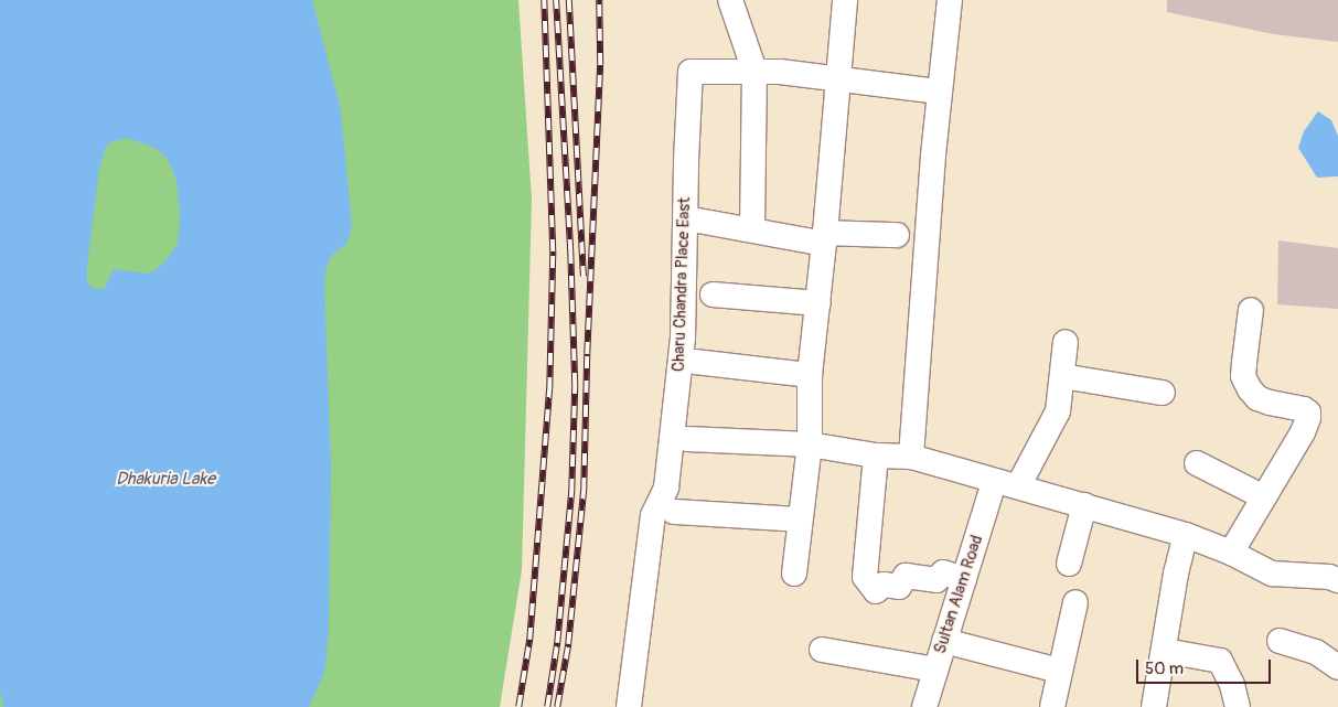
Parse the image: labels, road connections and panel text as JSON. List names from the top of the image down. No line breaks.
{"streets":{"street":["Charu Chandra Place East","Sultan Alam Road"]},"water":["Dhakuria Lake"],"scale_bar":"50 m"}
